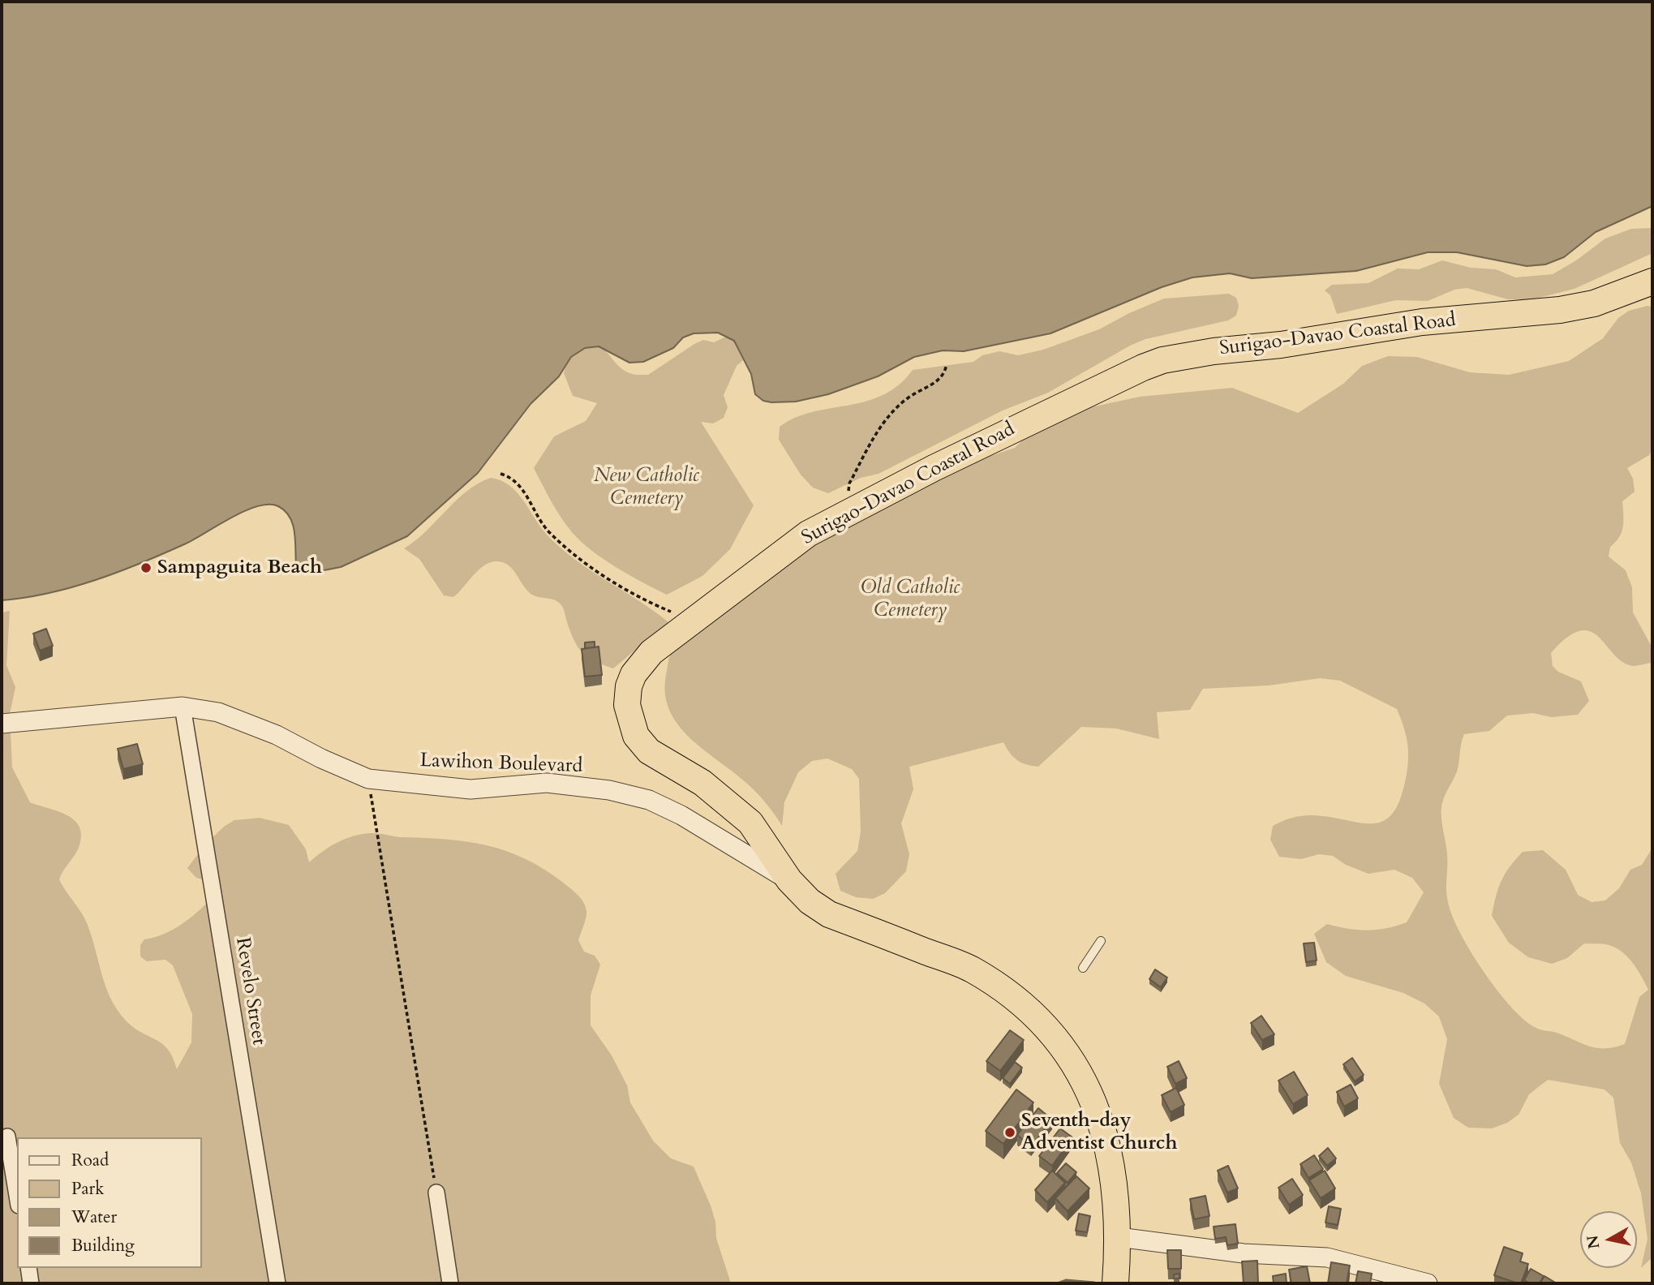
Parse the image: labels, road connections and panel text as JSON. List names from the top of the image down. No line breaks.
{"streets":{"highway":["Surigao-Davao Coastal Road"],"street":["Lawihon Boulevard","Revelo Street"]},"crossings":[["Surigao-Davao Coastal Road","Lawihon Boulevard"],["Lawihon Boulevard","Revelo Street"]],"parks":["New Catholic Cemetery","Old Catholic Cemetery"],"places":["Sampaguita Beach","Seventh-day Adventist Church"],"legend":["Road","Park","Water","Building"],"north":"left"}
